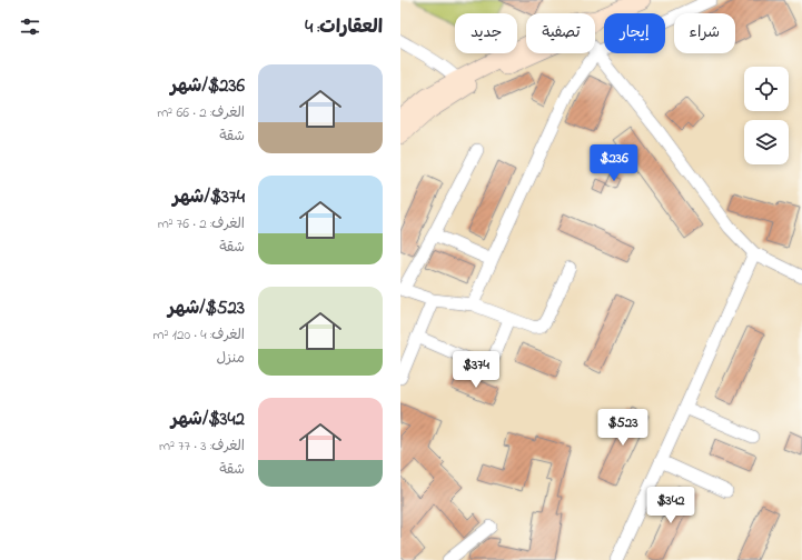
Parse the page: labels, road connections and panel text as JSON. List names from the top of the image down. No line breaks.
{"page":{"heading":"العقارات: 4","chip":["شراء","إيجار","تصفية","جديد"],"list":[{"name":"$236/شهر","note":"الغرف: 2 · 66 m² · شقة"},{"name":"$374/شهر","note":"الغرف: 2 · 76 m² · شقة"},{"name":"$523/شهر","note":"الغرف: 4 · 120 m² · منزل"},{"name":"$342/شهر","note":"الغرف: 3 · 77 m² · شقة"}],"price":["$236","$374","$523","$342"]}}
